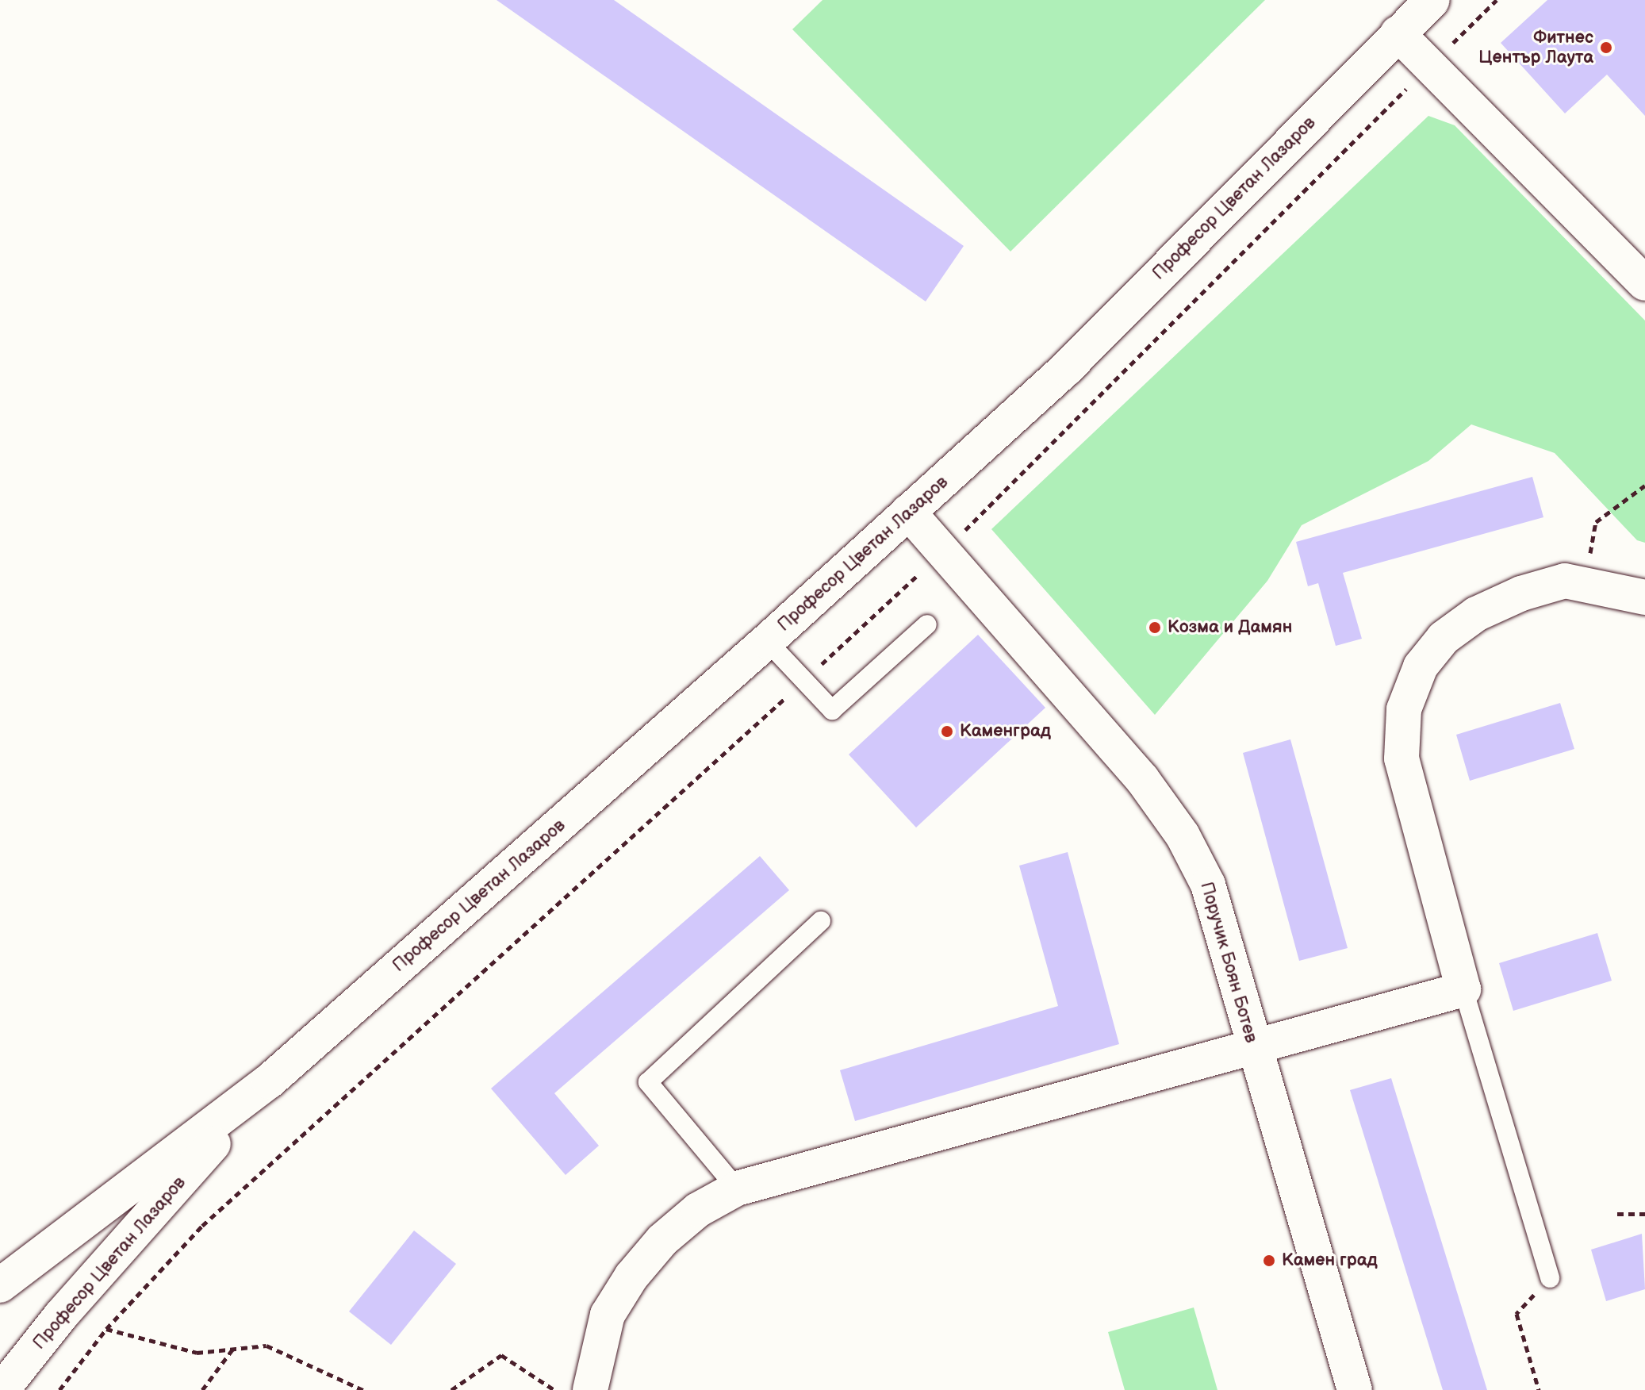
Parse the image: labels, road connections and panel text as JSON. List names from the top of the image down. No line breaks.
{"streets":{"street":["Професор Цветан Лазаров","Поручик Боян Ботев"]},"crossings":[["Професор Цветан Лазаров","Поручик Боян Ботев"]],"places":["Фитнес Център Лаута","Козма и Дамян","Каменград","Камен град"]}
